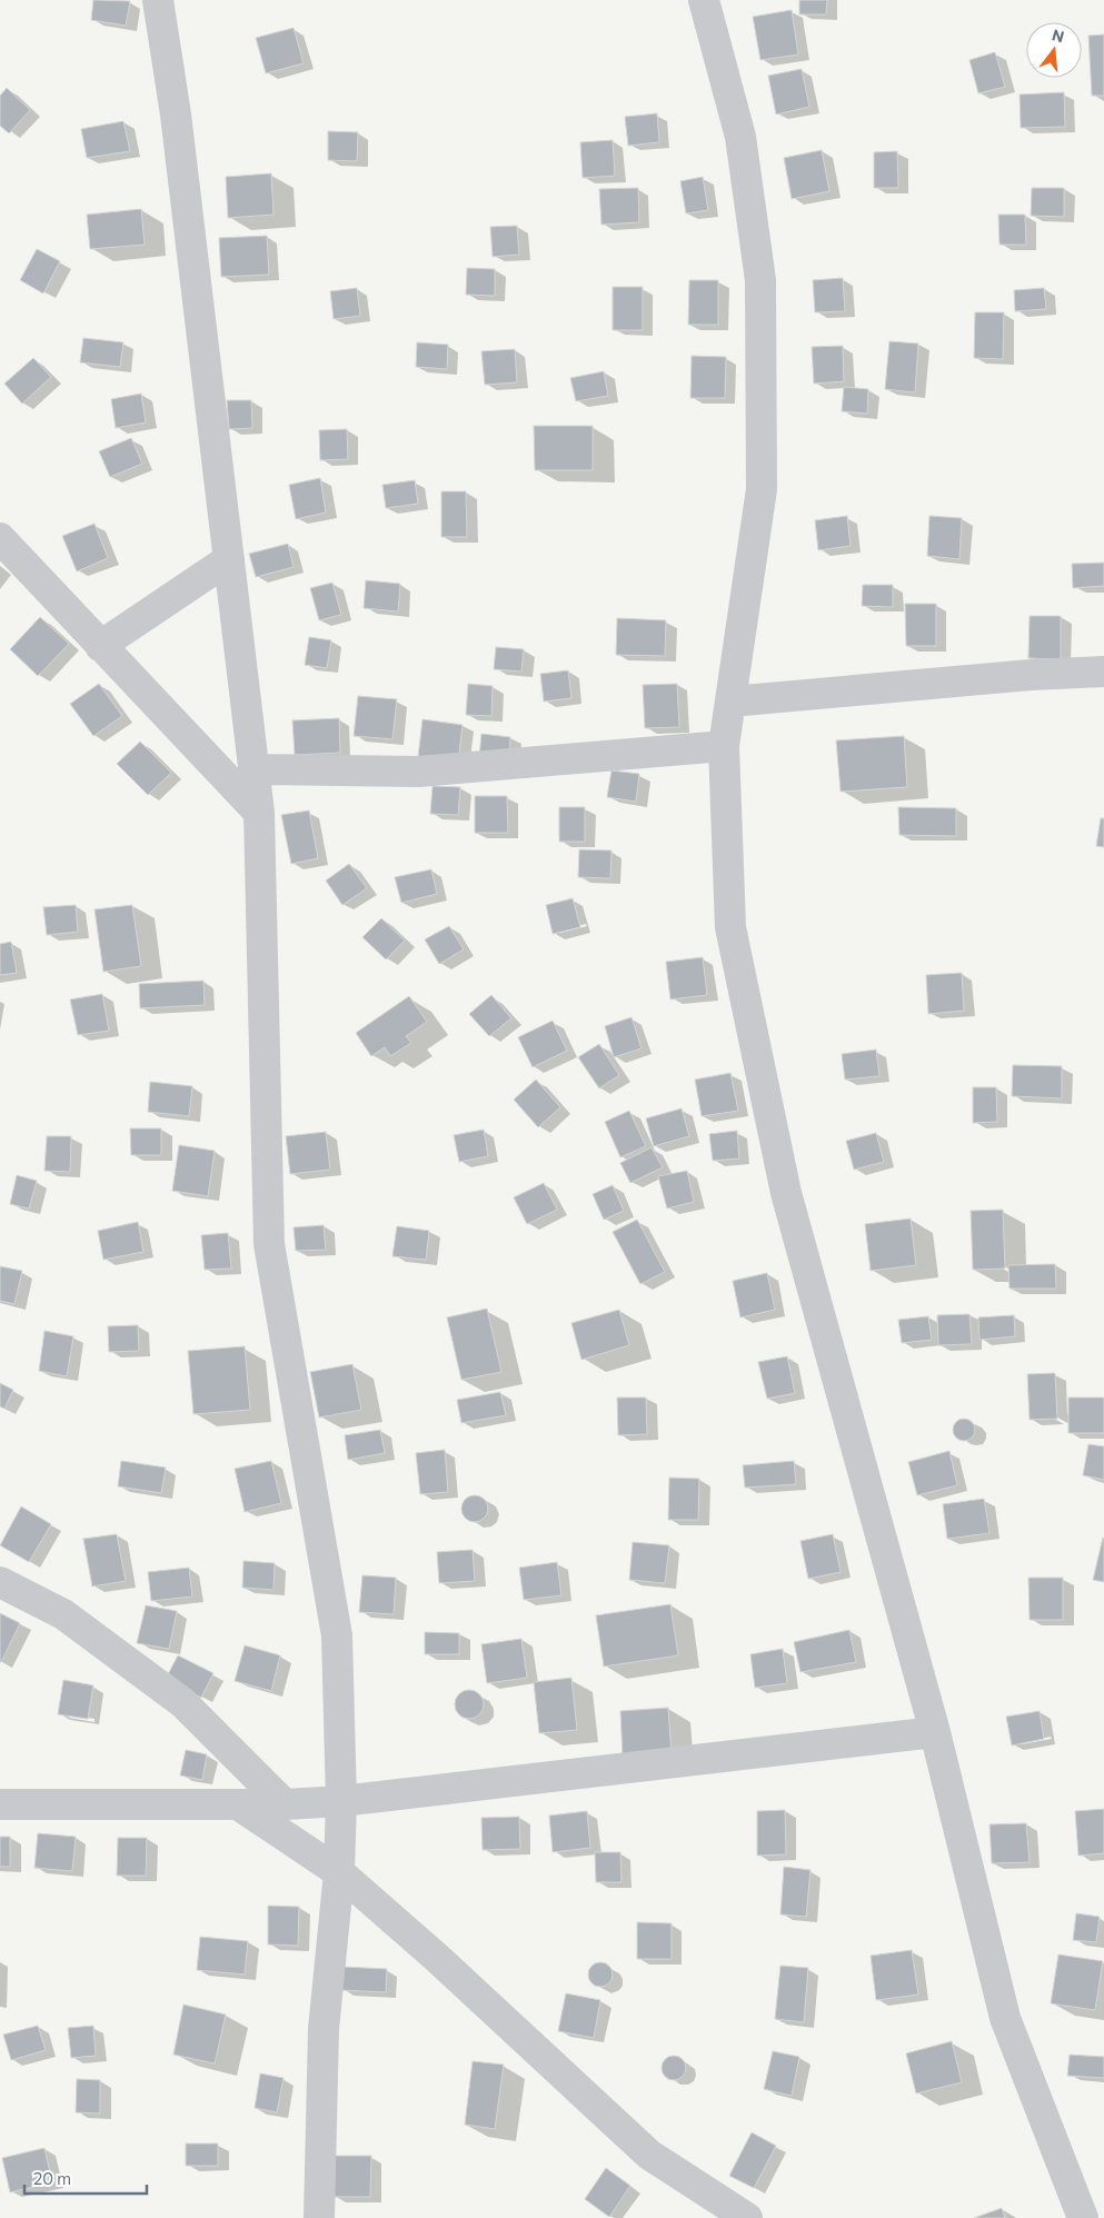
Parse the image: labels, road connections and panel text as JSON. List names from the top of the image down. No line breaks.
{"scale_bar":"20 m","north":"top"}
